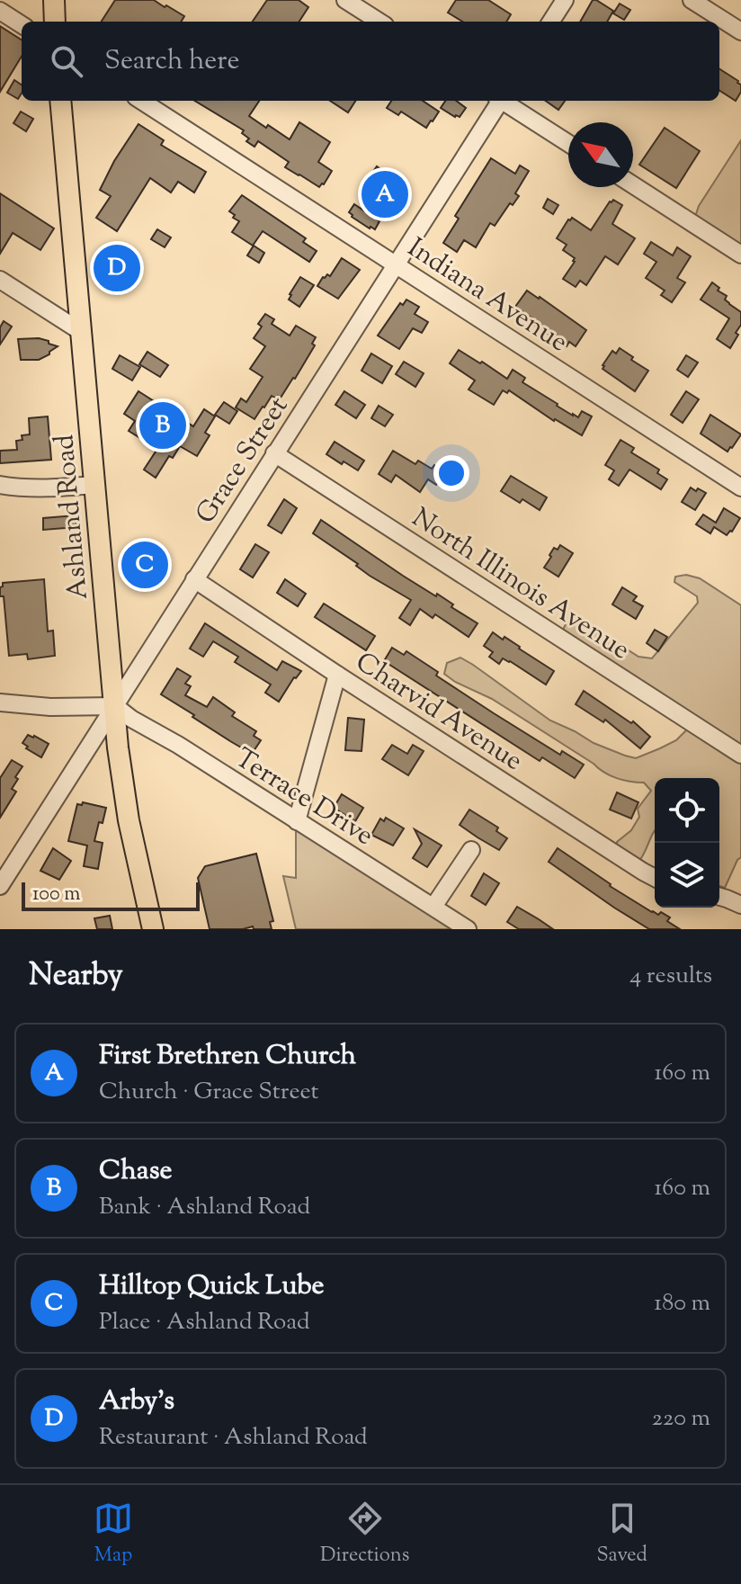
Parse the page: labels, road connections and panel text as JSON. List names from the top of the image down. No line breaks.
{"streets":{"main road":["Ashland Road"],"street":["Indiana Avenue","Grace Street","North Illinois Avenue","Charvid Avenue","Terrace Drive"]},"crossings":[["Indiana Avenue","Grace Street"],["Grace Street","Ashland Road"],["Grace Street","North Illinois Avenue"],["Grace Street","Charvid Avenue"],["Grace Street","Terrace Drive"],["Ashland Road","Terrace Drive"]],"scale_bar":"100 m","north":"top left","page":{"search":"Search here","pins":["A","D","B","C"],"scale":"100 m","heading":["Nearby","4 results"],"list":[{"mark":"A","name":"First Brethren Church","note":"Church · Grace Street","value":"160 m"},{"mark":"B","name":"Chase","note":"Bank · Ashland Road","value":"160 m"},{"mark":"C","name":"Hilltop Quick Lube","note":"Place · Ashland Road","value":"180 m"},{"mark":"D","name":"Arby's","note":"Restaurant · Ashland Road","value":"220 m"}],"nav":["Map","Directions","Saved"]}}
